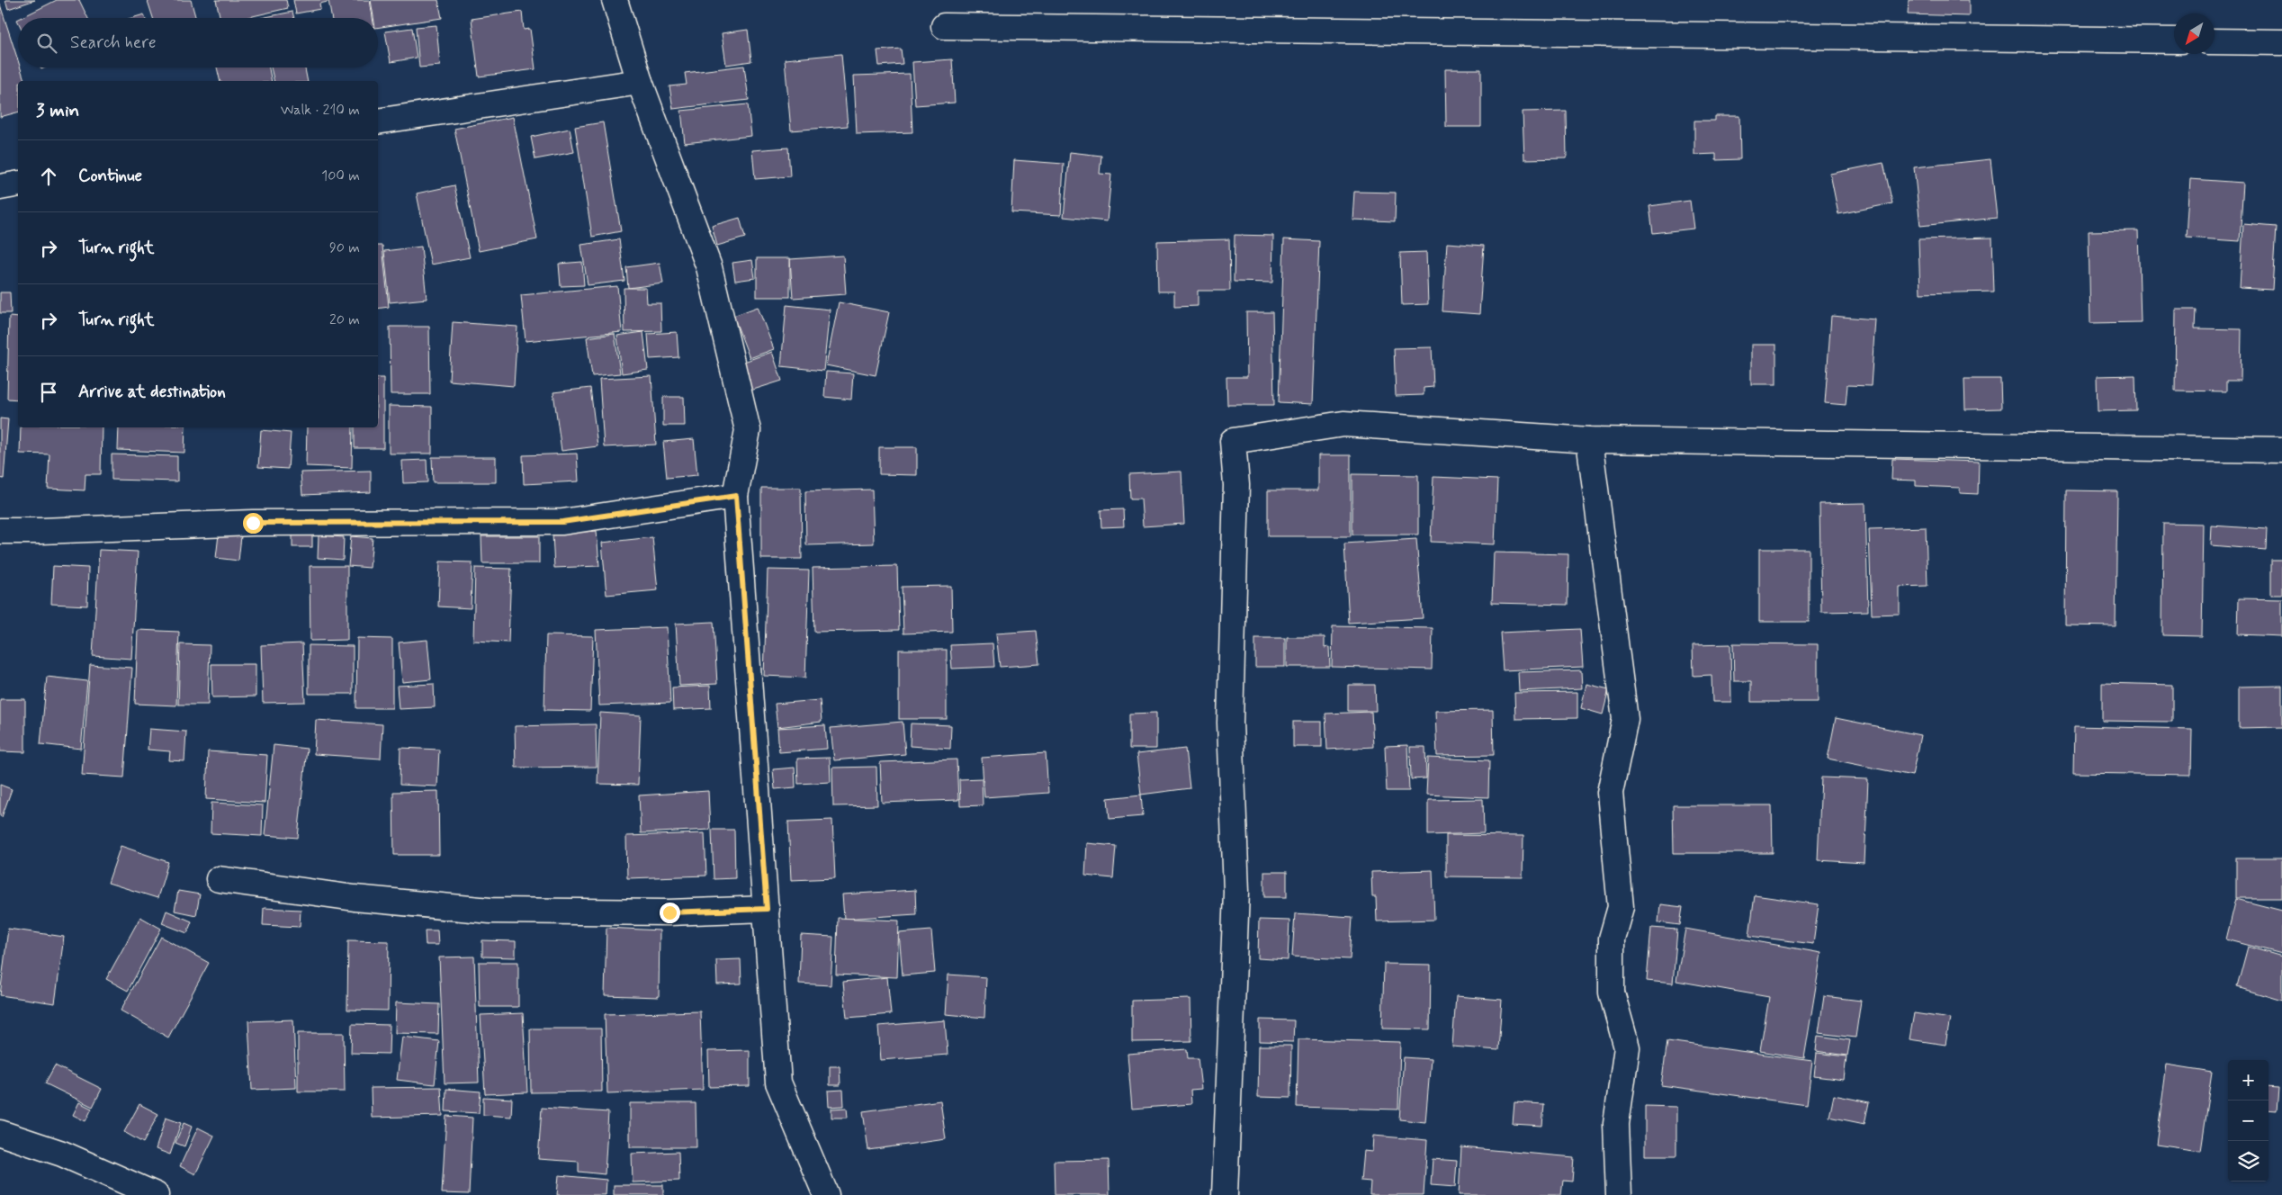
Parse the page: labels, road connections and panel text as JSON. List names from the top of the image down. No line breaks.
{"north":"bottom left","page":{"search":"Search here","heading":["3 min","Walk · 210 m"],"list":[["Continue","100 m"],["Turn right","90 m"],["Turn right","20 m"],"Arrive at destination"],"map_buttons":["+","−"]}}
